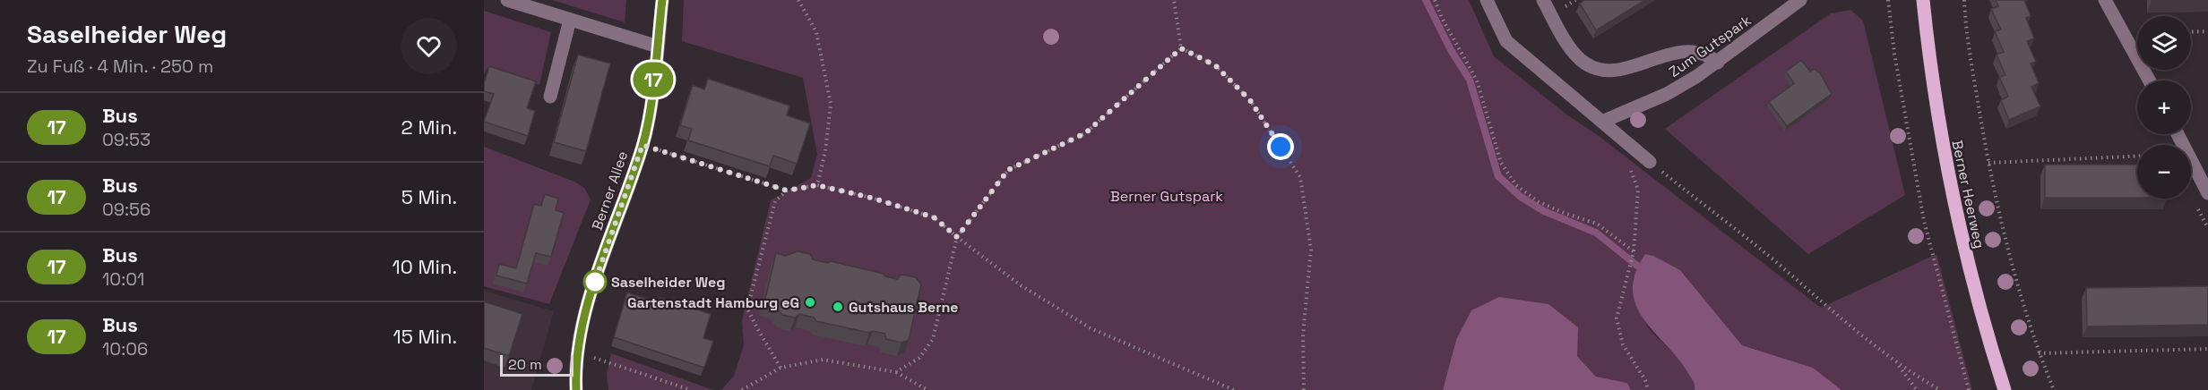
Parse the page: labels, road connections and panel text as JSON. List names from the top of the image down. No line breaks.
{"streets":{"main road":["Berner Heerweg"],"street":["Zum Gutspark","Berner Allee"]},"parks":["Berner Gutspark"],"places":["Saselheider Weg","Gartenstadt Hamburg eG","Gutshaus Berne"],"lines":["bus line 17"],"scale_bar":"20 m","page":{"heading":["Saselheider Weg","Zu Fuß · 4 Min. · 250 m"],"on_map":"17","map_buttons":["+","−"],"list":[{"mark":"17","name":"Bus","note":"09:53","value":"2 Min."},{"mark":"17","name":"Bus","note":"09:56","value":"5 Min."},{"mark":"17","name":"Bus","note":"10:01","value":"10 Min."},{"mark":"17","name":"Bus","note":"10:06","value":"15 Min."}],"scale":"20 m"}}
